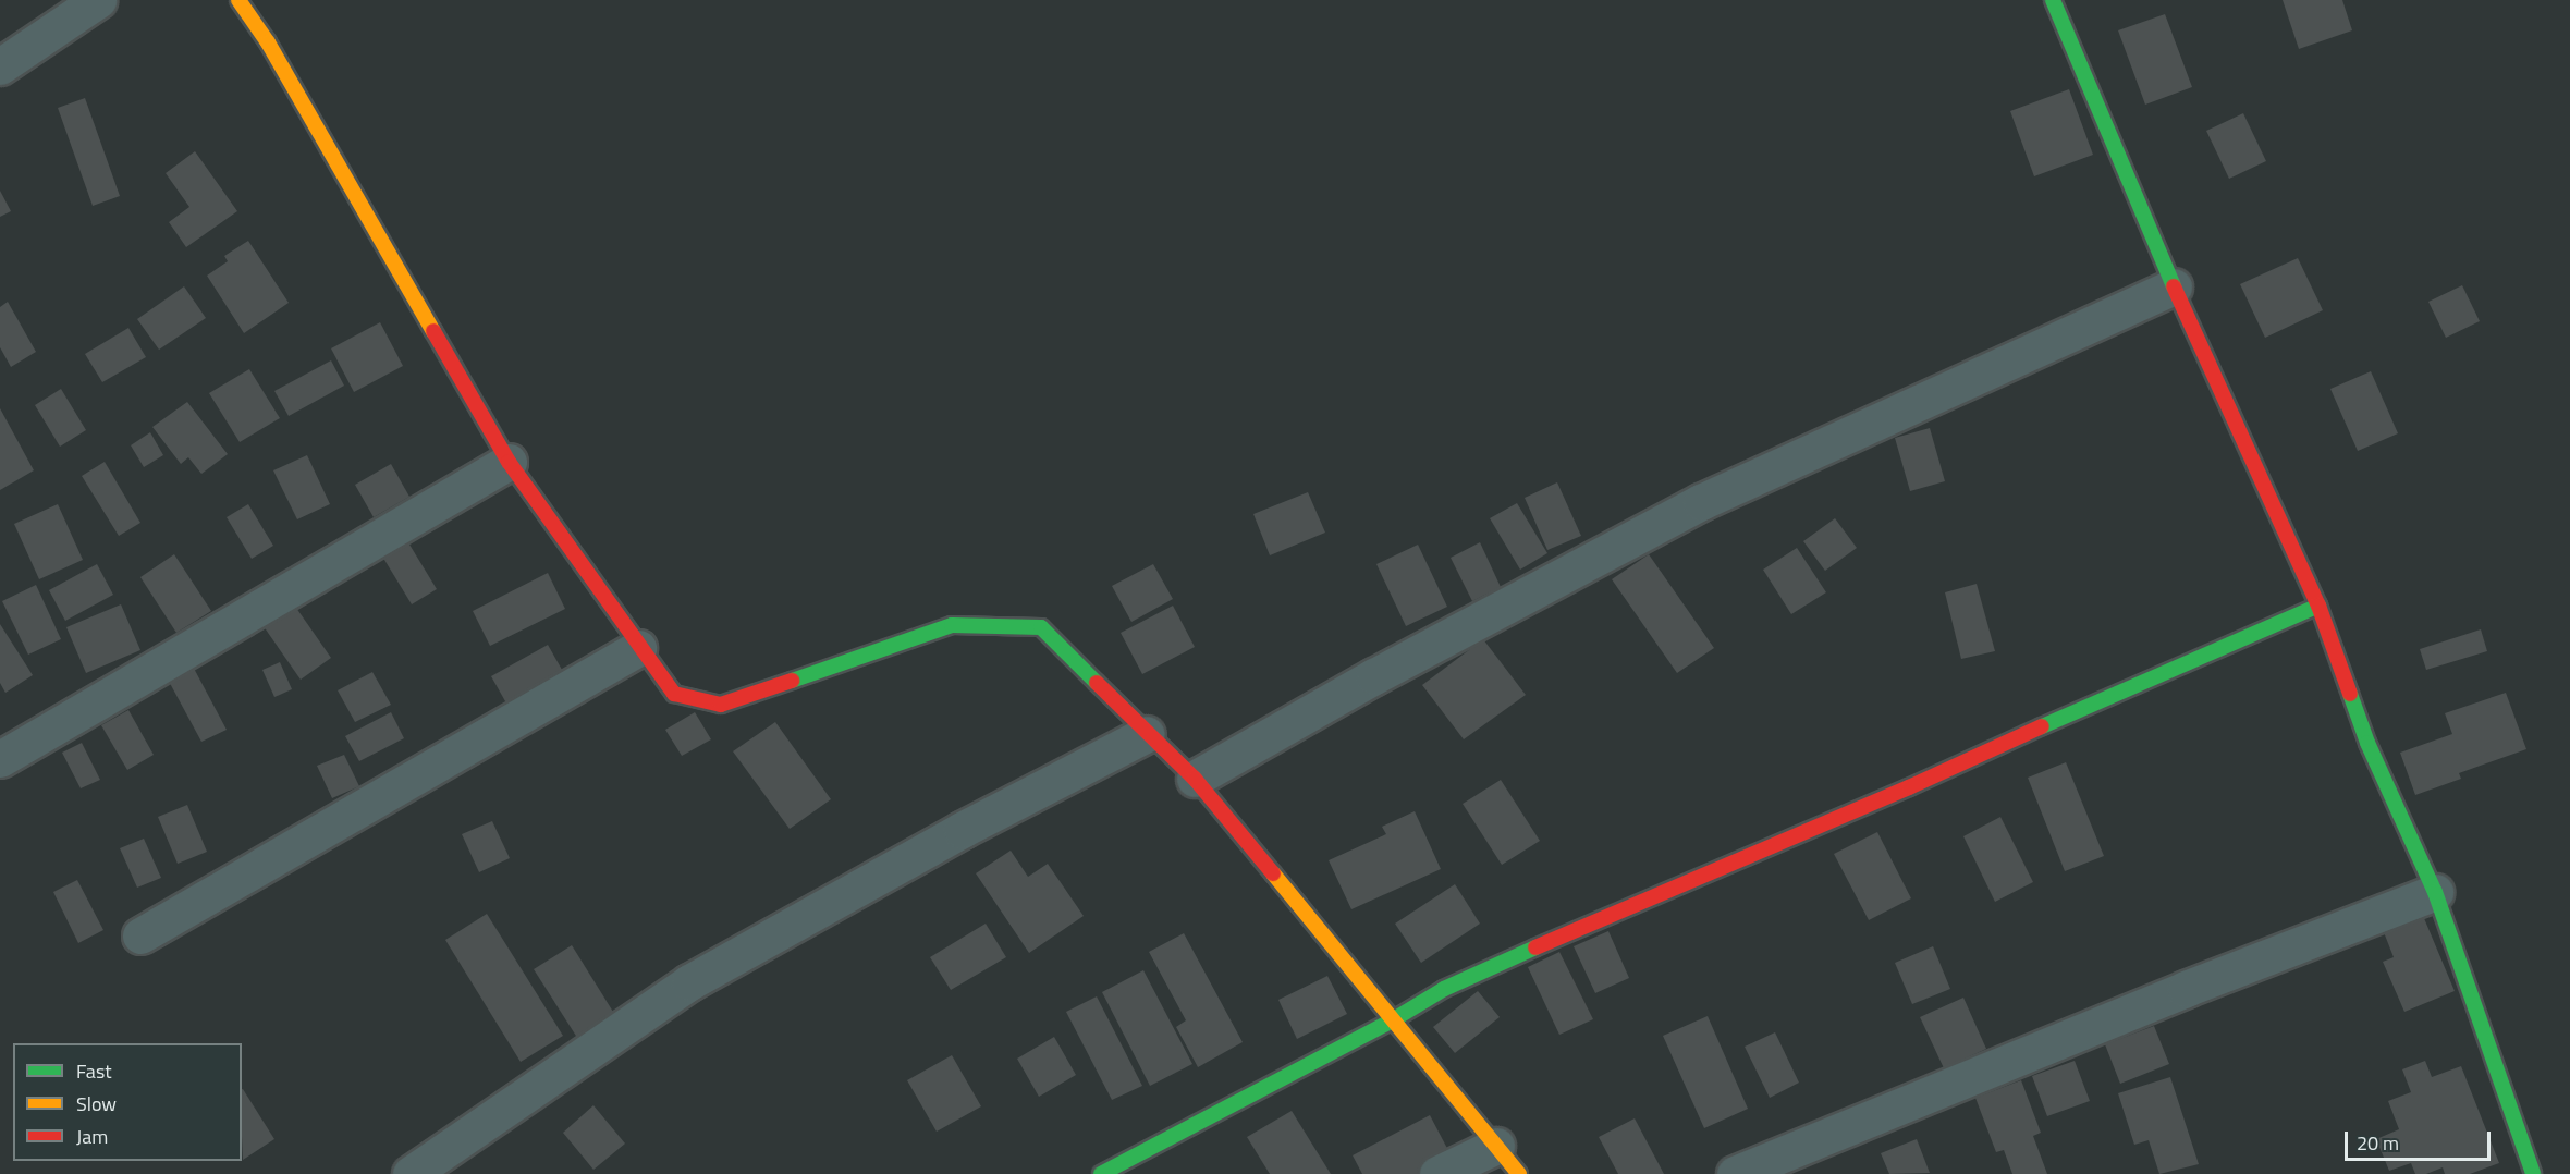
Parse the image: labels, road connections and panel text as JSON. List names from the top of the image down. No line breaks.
{"legend":["Fast","Slow","Jam"],"scale_bar":"20 m"}
